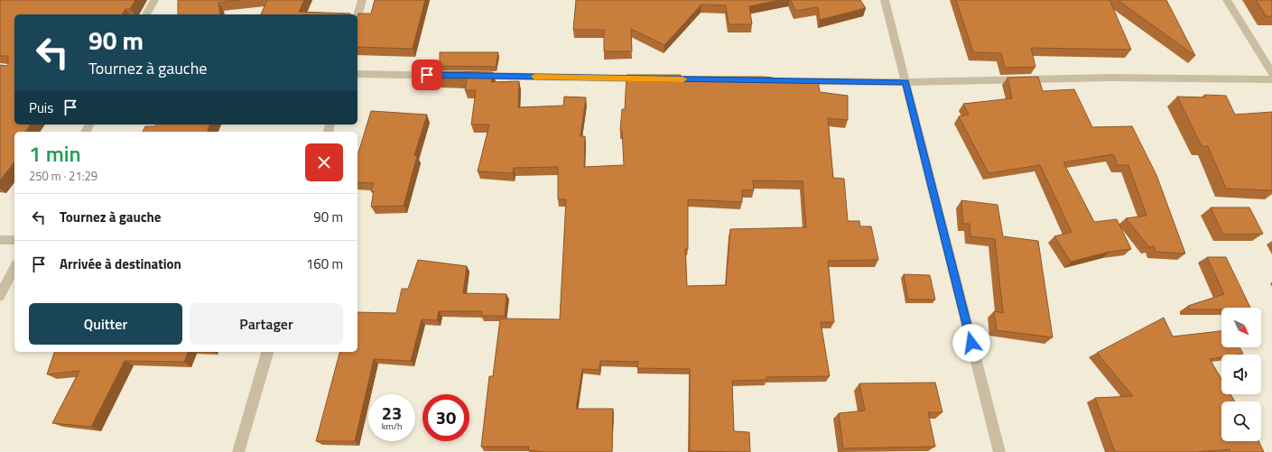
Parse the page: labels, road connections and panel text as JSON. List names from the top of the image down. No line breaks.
{"north":"bottom right","page":{"turn":["90 m","Tournez à gauche"],"then":"Puis","heading":["1 min","250 m · 21:29"],"list":[{"name":"Tournez à gauche","value":"90 m"},{"name":"Arrivée à destination","value":"160 m"}],"buttons":["Quitter","Partager"],"speed":"23 km/h","limit":"30"}}
